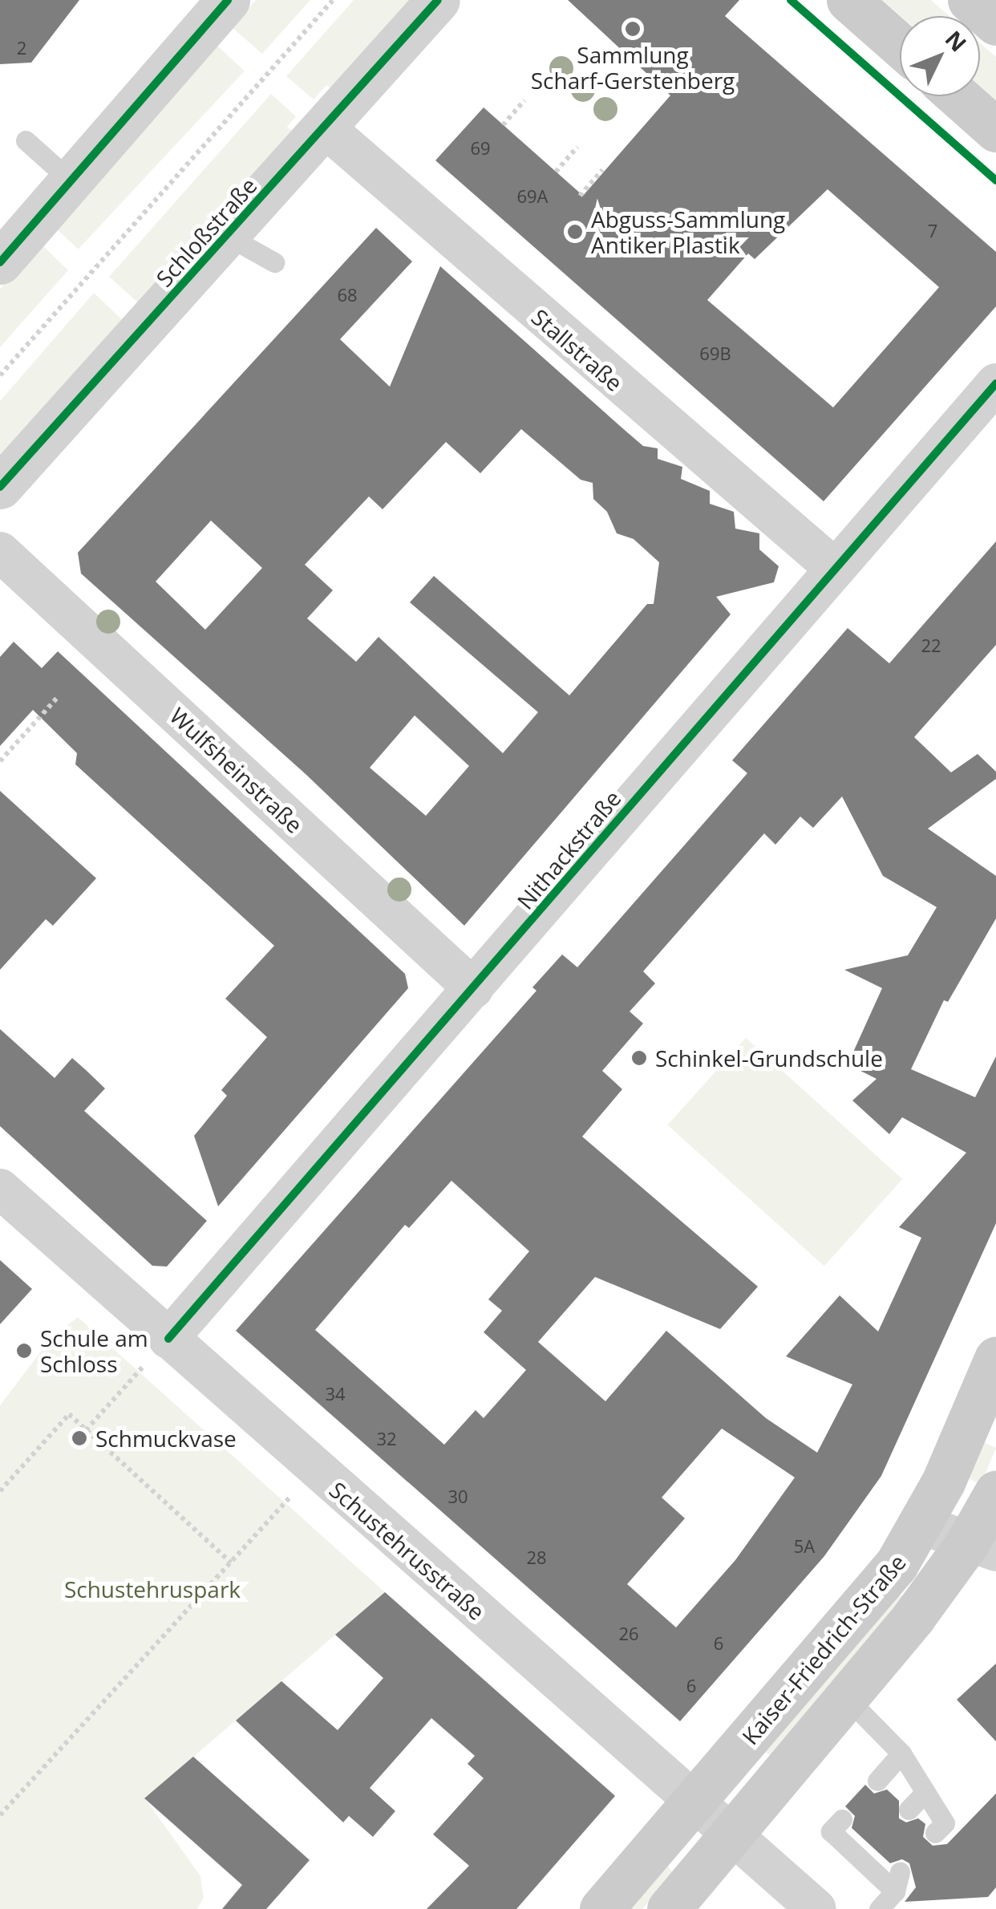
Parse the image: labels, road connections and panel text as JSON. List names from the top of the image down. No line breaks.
{"streets":{"main road":["Kaiser-Friedrich-Straße"],"street":["Schloßstraße","Stallstraße","Wulfsheinstraße","Nithackstraße","Schustehrusstraße"]},"crossings":[["Schloßstraße","Stallstraße"],["Stallstraße","Nithackstraße"],["Wulfsheinstraße","Nithackstraße"],["Nithackstraße","Schustehrusstraße"],["Schustehrusstraße","Kaiser-Friedrich-Straße"]],"parks":["Schustehruspark"],"places":["Sammlung Scharf-Gerstenberg","Abguss-Sammlung Antiker Plastik","Schinkel-Grundschule","Schule am Schloss","Schmuckvase"],"house_numbers":["2","69","69A","7","68","69B","22","34","32","30","5A","28","26","6","6"],"north":"top right"}
